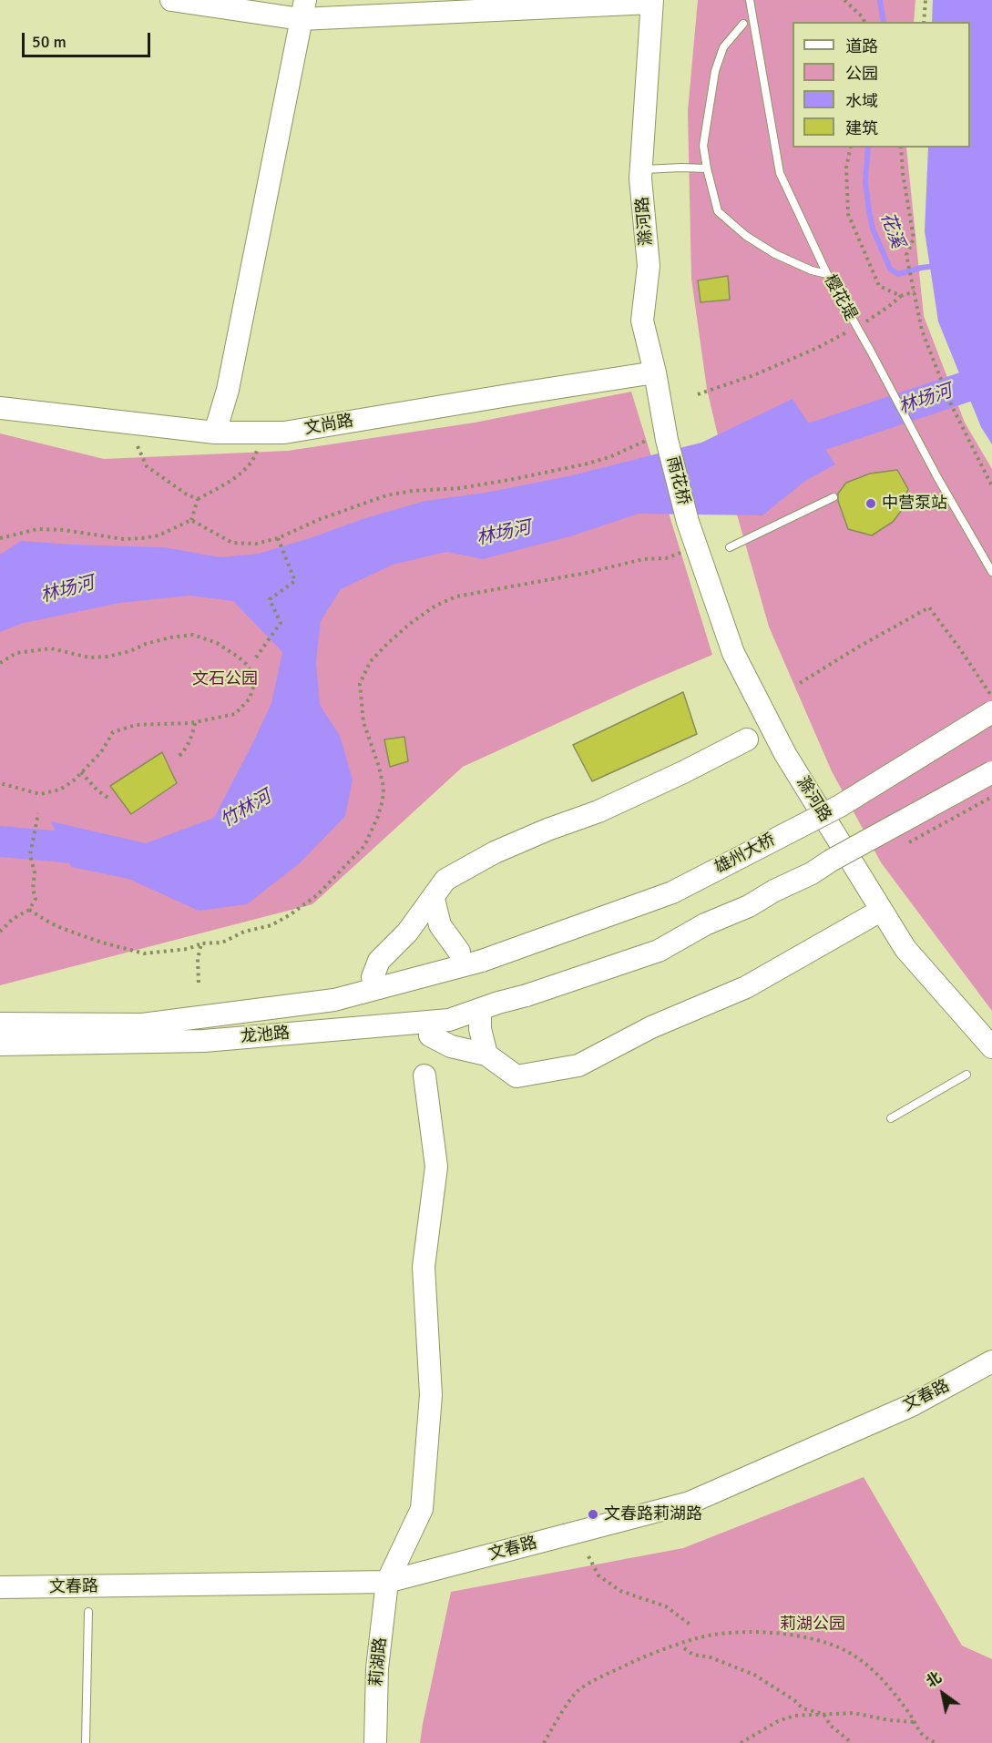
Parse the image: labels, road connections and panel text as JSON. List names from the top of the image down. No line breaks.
{"streets":{"street":["滁河路","文尚路","雨花桥","雄州大桥","龙池路","文春路","莉湖路"],"lane":["樱花堤"]},"crossings":[["滁河路","文尚路"],["滁河路","雨花桥"],["雄州大桥","龙池路"],["文春路","莉湖路"]],"water":["花溪","林场河","竹林河"],"parks":["文石公园","莉湖公园"],"places":["中营泵站","文春路莉湖路"],"legend":["道路","公园","水域","建筑"],"scale_bar":"50 m","north":"top left"}
